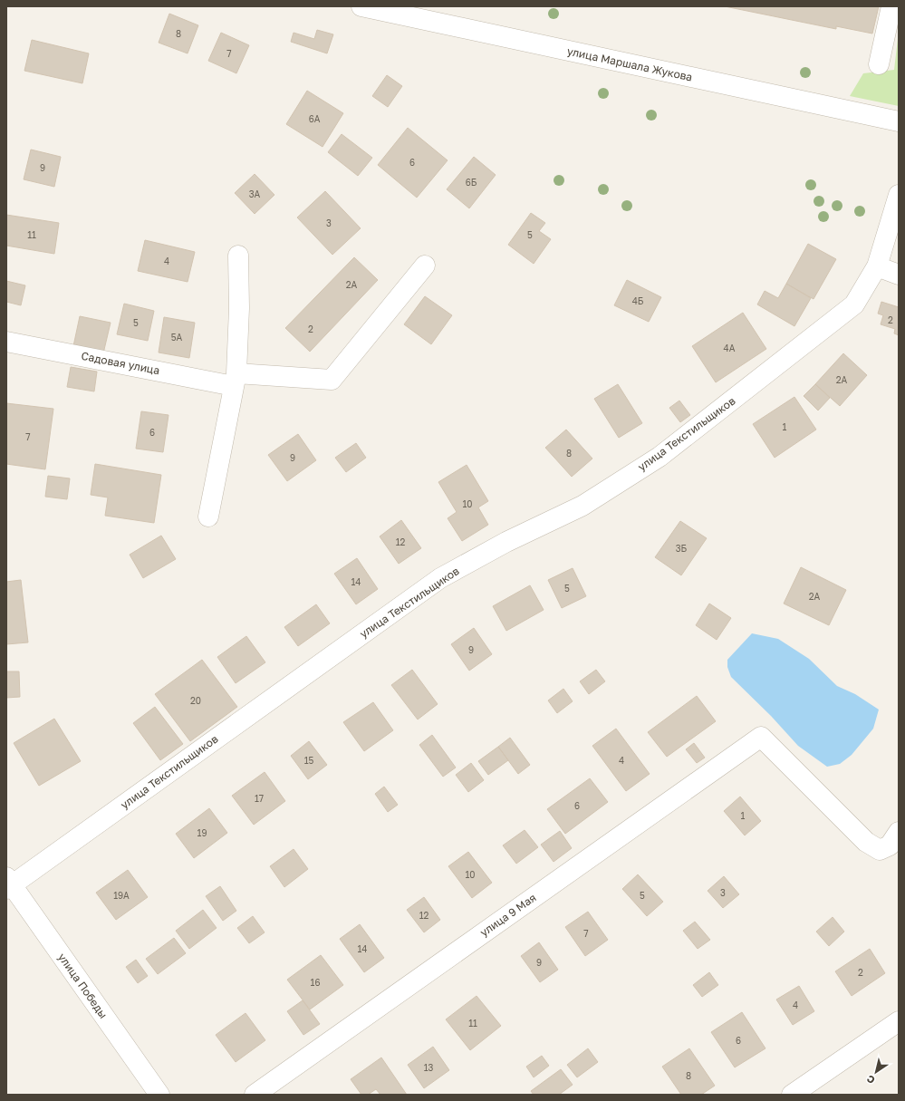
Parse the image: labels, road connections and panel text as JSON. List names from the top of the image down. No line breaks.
{"streets":{"street":["улица Маршала Жукова","Садовая улица","улица Текстильщиков","улица 9 Мая","улица Победы"]},"crossings":[["улица Текстильщиков","улица Победы"]],"house_numbers":["8","7","6А","6","9","6Б","3А","3","11","5","4","2А","4Б","2","5","2","5А","4А","2А","1","6","7","8","9","10","12","3Б","14","5","2А","9","20","15","4","17","6","1","19","10","3","19А","5","12","7","14","9","2","16","4","11","6","13","8"],"north":"bottom left"}
